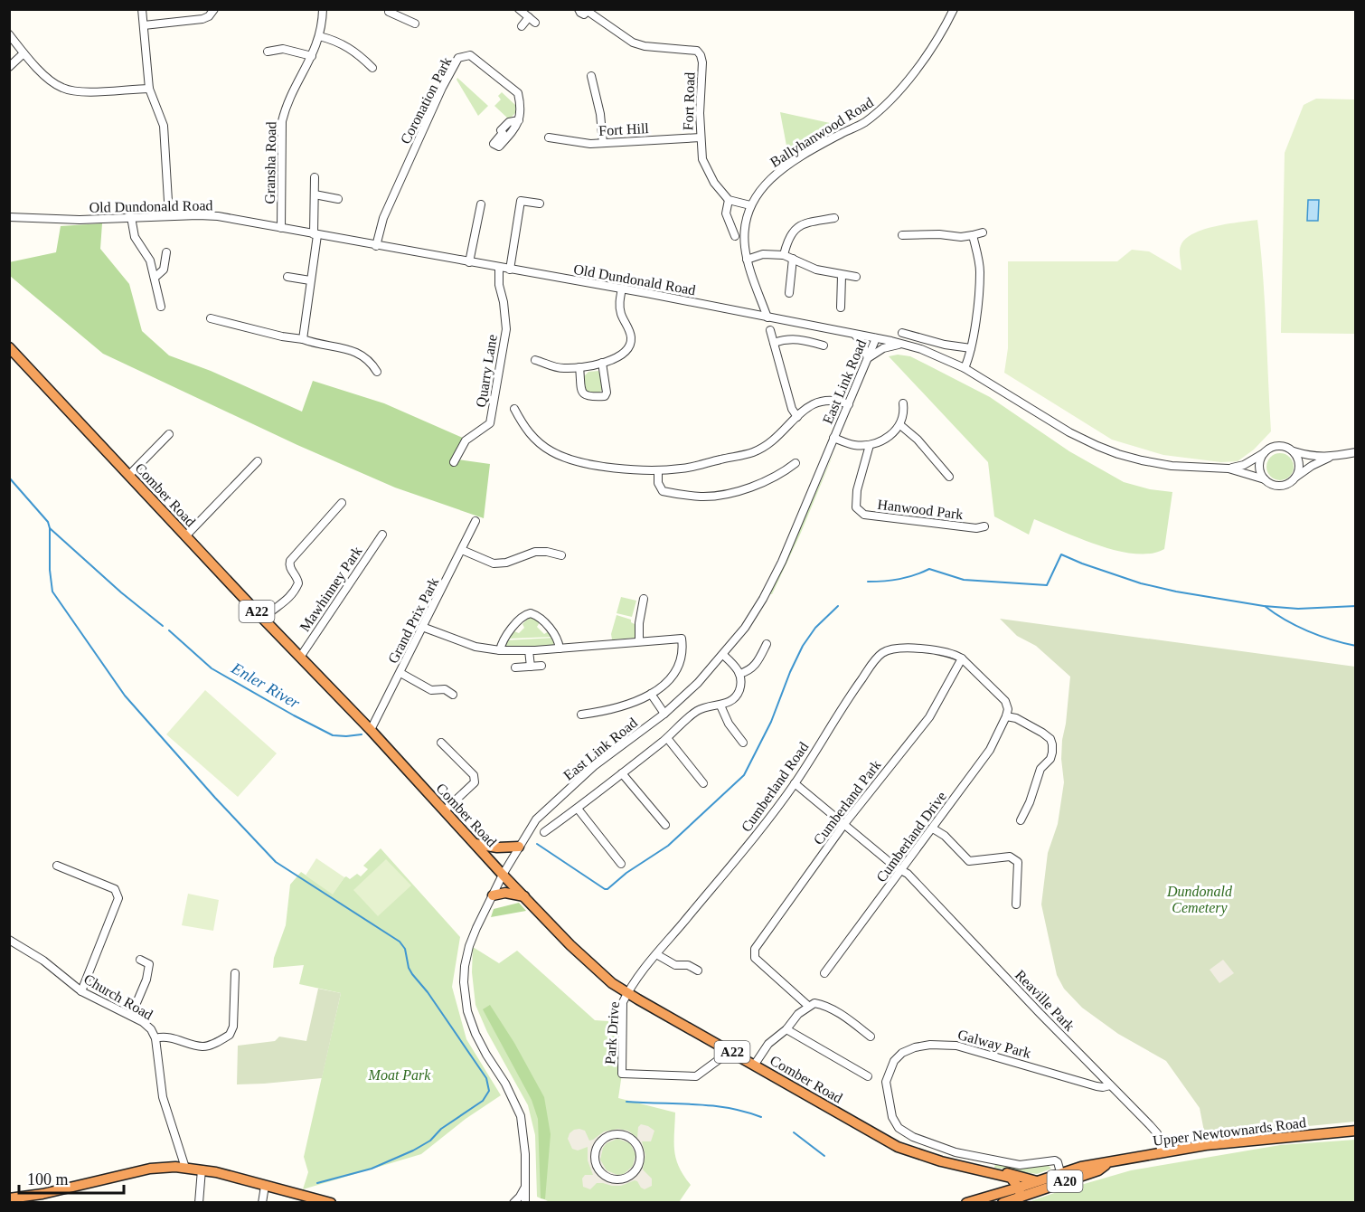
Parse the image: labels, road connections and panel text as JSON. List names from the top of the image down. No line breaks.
{"streets":{"highway":["Comber Road","A22","Upper Newtownards Road","A20"],"street":["Coronation Park","Fort Road","Fort Hill","Ballyhanwood Road","Gransha Road","Old Dundonald Road","Quarry Lane","East Link Road","Hanwood Park","Mawhinney Park","Grand Prix Park","Cumberland Road","Cumberland Park","Cumberland Drive","Church Road","Reaville Park","Park Drive","Galway Park"]},"crossings":[["Coronation Park","Old Dundonald Road"],["Fort Road","Fort Hill"],["Ballyhanwood Road","Old Dundonald Road"],["Gransha Road","Old Dundonald Road"],["Old Dundonald Road","Quarry Lane"],["Old Dundonald Road","East Link Road"],["East Link Road","Comber Road"],["Comber Road","Mawhinney Park"],["Comber Road","Grand Prix Park"],["Comber Road","Cumberland Road"],["Comber Road","Park Drive"],["Comber Road","Upper Newtownards Road"],["Cumberland Road","Cumberland Park"],["Cumberland Road","Reaville Park"],["Cumberland Road","Park Drive"],["Cumberland Park","Reaville Park"],["Cumberland Drive","Reaville Park"],["Reaville Park","Galway Park"],["Reaville Park","Upper Newtownards Road"],["Galway Park","Upper Newtownards Road"]],"water":["Enler River"],"parks":["Dundonald Cemetery","Moat Park"],"scale_bar":"100 m"}
